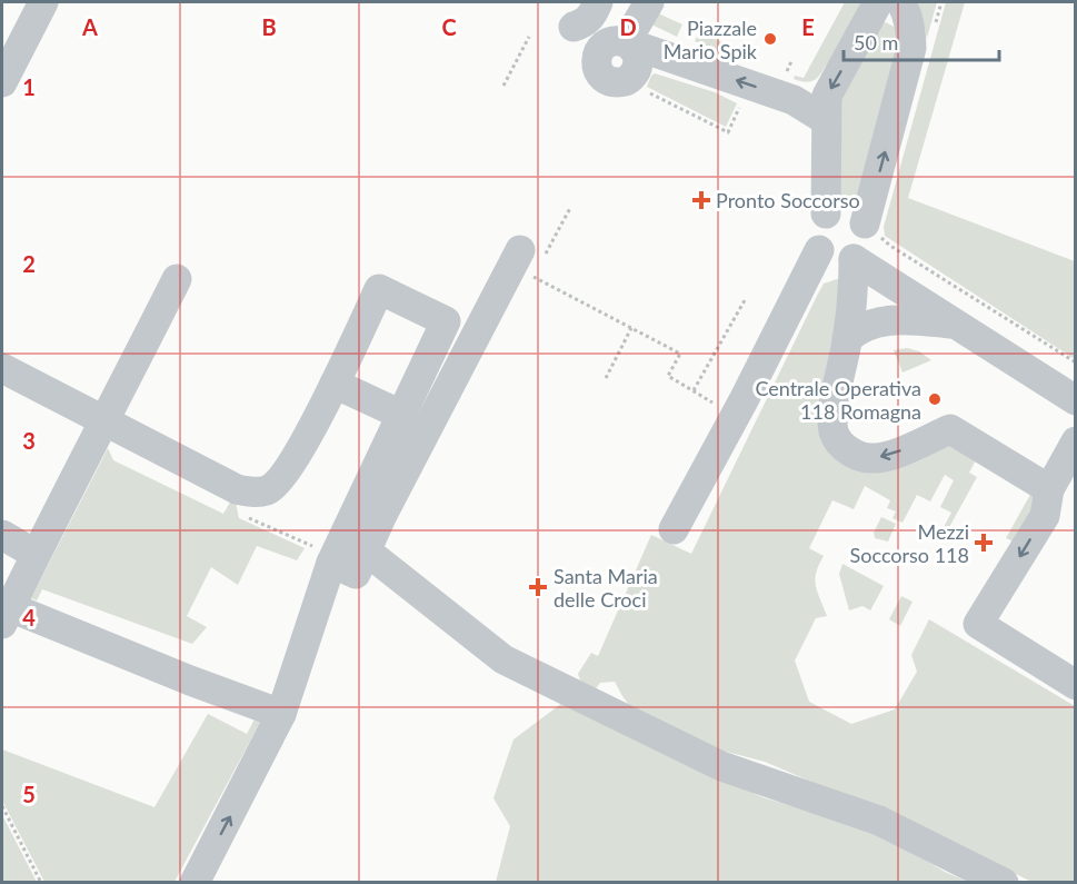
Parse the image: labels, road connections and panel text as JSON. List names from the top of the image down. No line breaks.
{"places":{"other":["Piazzale Mario Spik","Centrale Operativa 118 Romagna"],"health":["Pronto Soccorso","Mezzi Soccorso 118","Santa Maria delle Croci"]},"scale_bar":"50 m","grid":{"columns":["A","B","C","D","E"],"rows":["1","2","3","4","5"]}}
